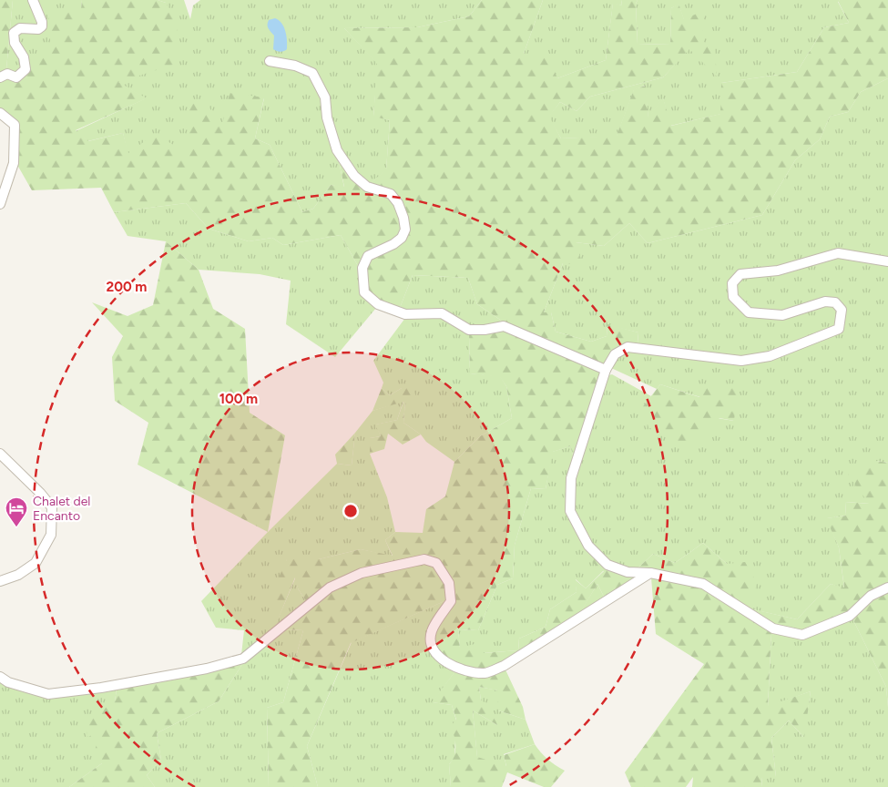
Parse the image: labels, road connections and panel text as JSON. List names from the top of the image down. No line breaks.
{"places":{"hotel":["Chalet del Encanto"]},"rings":["200 m","100 m"]}
